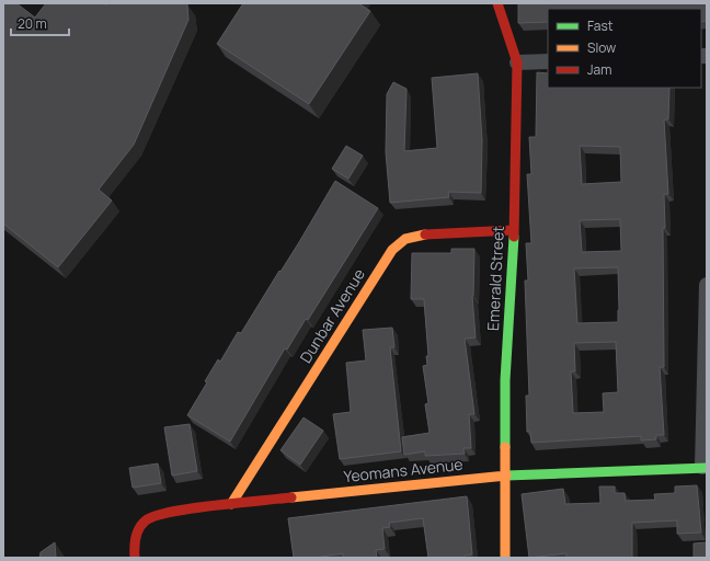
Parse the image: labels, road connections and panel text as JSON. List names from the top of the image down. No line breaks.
{"streets":{"street":["Emerald Street","Dunbar Avenue","Yeomans Avenue"]},"crossings":[["Emerald Street","Dunbar Avenue"],["Emerald Street","Yeomans Avenue"],["Dunbar Avenue","Yeomans Avenue"]],"legend":["Fast","Slow","Jam"],"scale_bar":"20 m"}
